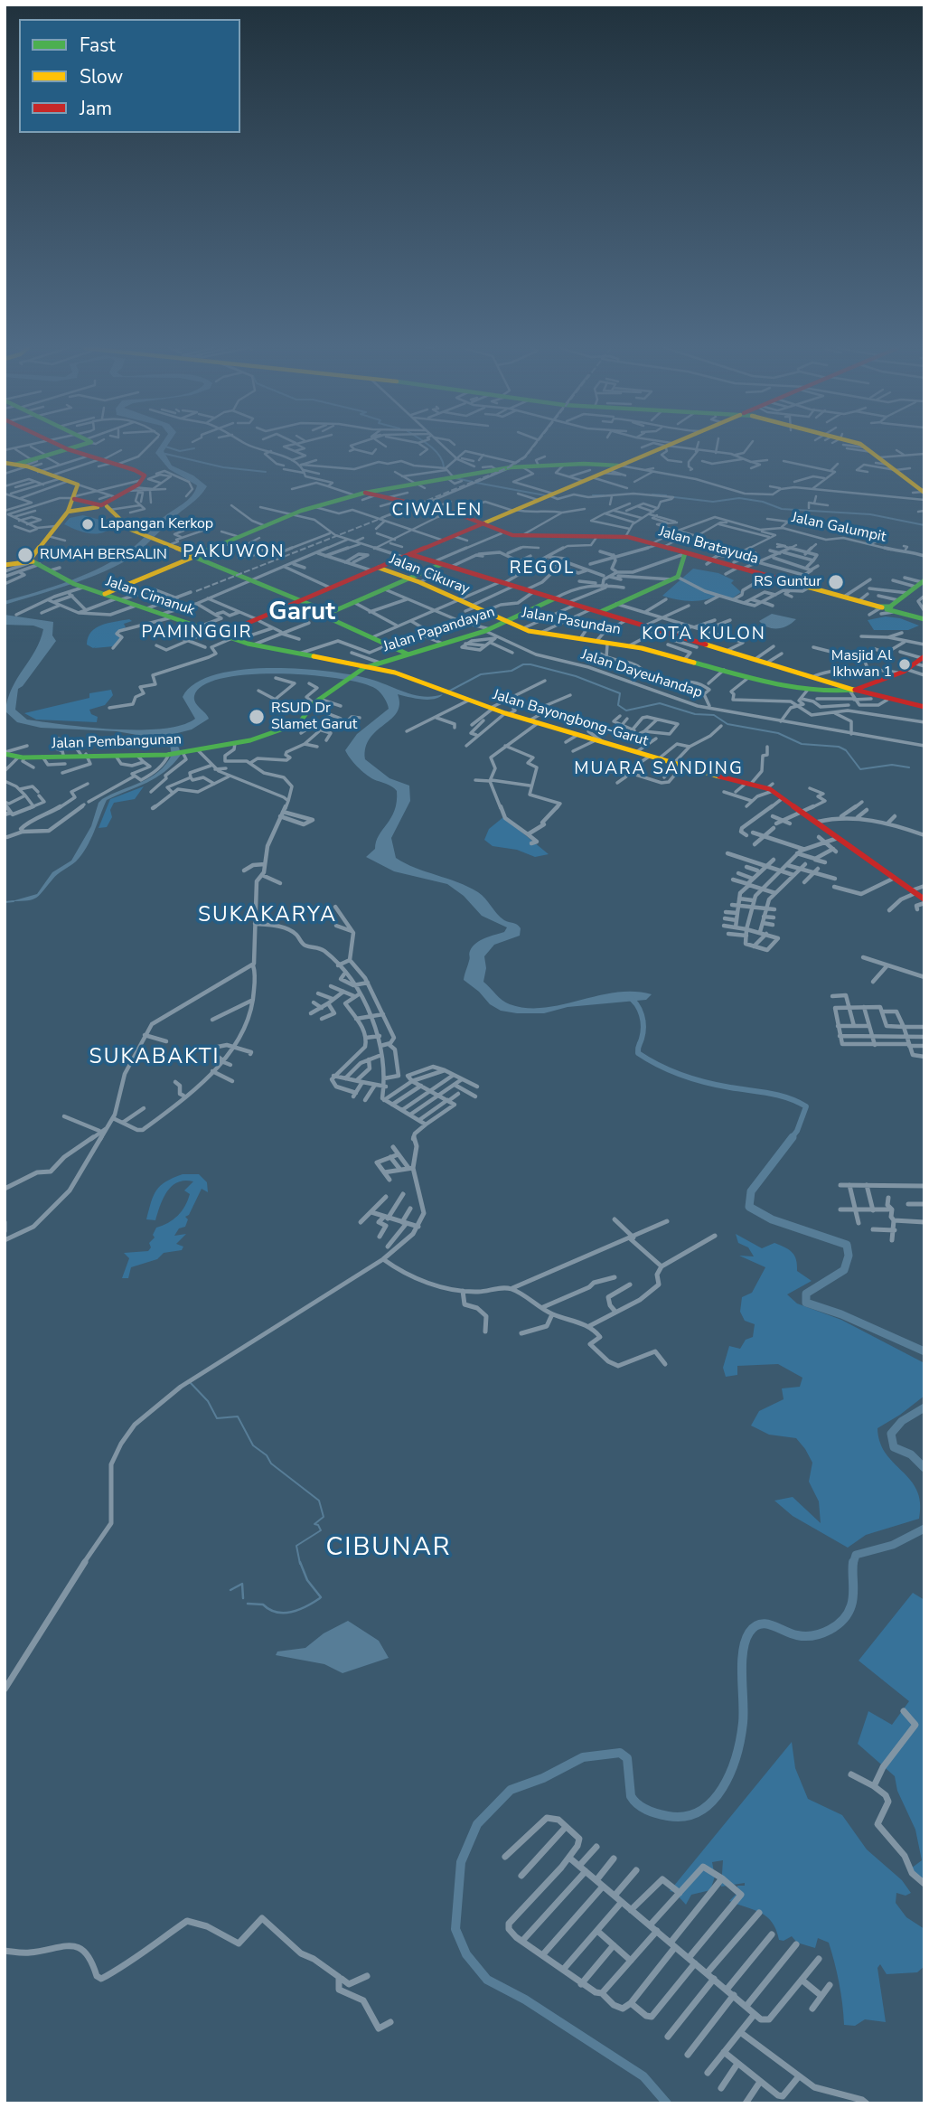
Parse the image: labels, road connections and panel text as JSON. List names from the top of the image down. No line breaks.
{"streets":{"main road":["Jalan Bratayuda","Jalan Cikuray","Jalan Cimanuk","Jalan Pasundan","Jalan Papandayan","Jalan Bayongbong-Garut","Jalan Pembangunan"],"street":["Jalan Galumpit","Jalan Dayeuhandap"]},"crossings":[["Jalan Galumpit","Jalan Bratayuda"],["Jalan Cikuray","Jalan Pasundan"],["Jalan Cikuray","Jalan Papandayan"],["Jalan Cimanuk","Jalan Papandayan"],["Jalan Cimanuk","Jalan Bayongbong-Garut"],["Jalan Pasundan","Jalan Papandayan"],["Jalan Papandayan","Jalan Dayeuhandap"],["Jalan Papandayan","Jalan Bayongbong-Garut"]],"districts":["CIWALEN","PAKUWON","REGOL","Garut","PAMINGGIR","KOTA KULON","MUARA SANDING","SUKAKARYA","SUKABAKTI","CIBUNAR"],"places":["Lapangan Kerkop","RUMAH BERSALIN","RS Guntur","Masjid Al Ikhwan 1","RSUD Dr Slamet Garut"],"legend":["Fast","Slow","Jam"]}
